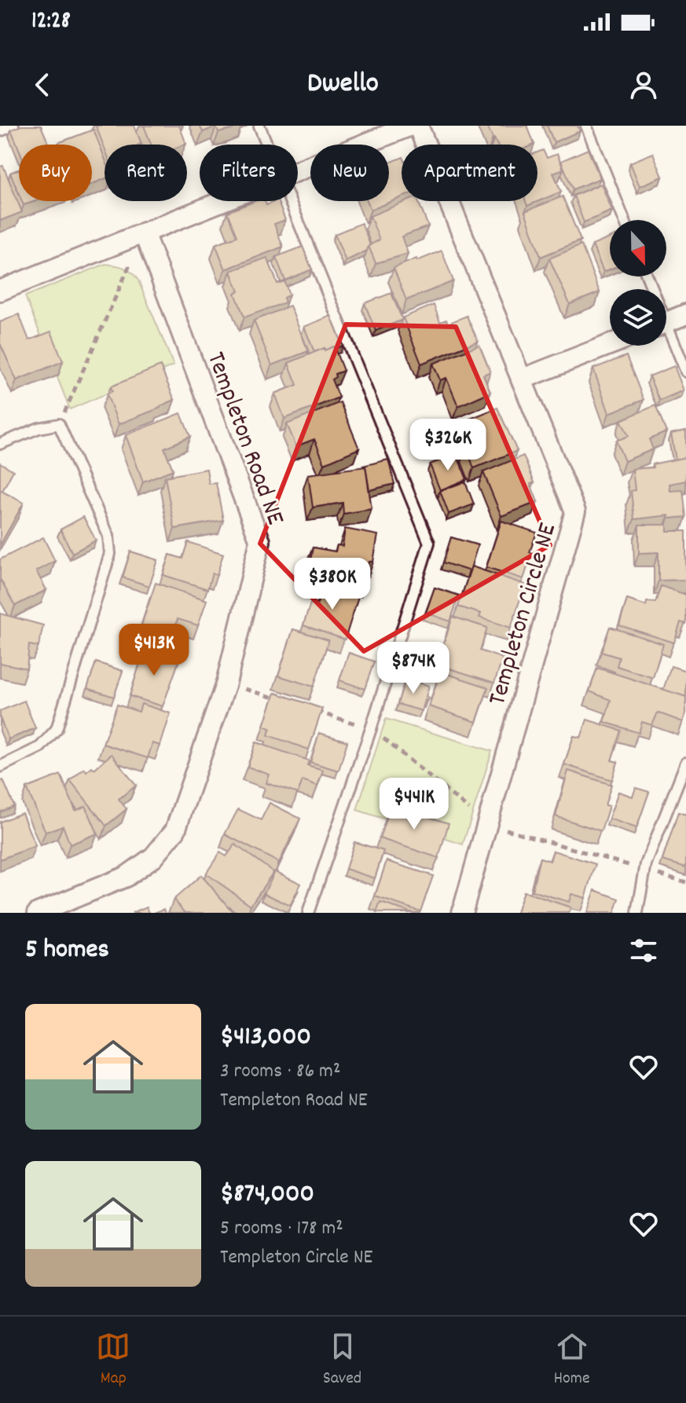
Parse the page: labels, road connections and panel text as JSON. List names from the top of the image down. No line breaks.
{"streets":{"street":["Templeton Road NE","Templeton Circle NE"]},"north":"bottom","page":{"status":"12:28","header":"Dwello","chip":["Buy","Rent","Filters","New","Apartment"],"price":["$326K","$380K","$413K","$874K","$441K"],"heading":"5 homes","list":[{"name":"$413,000","note":"3 rooms · 86 m² · Templeton Road NE"},{"name":"$874,000","note":"5 rooms · 178 m² · Templeton Circle NE"}],"tabs":["Map","Saved","Home"]}}
